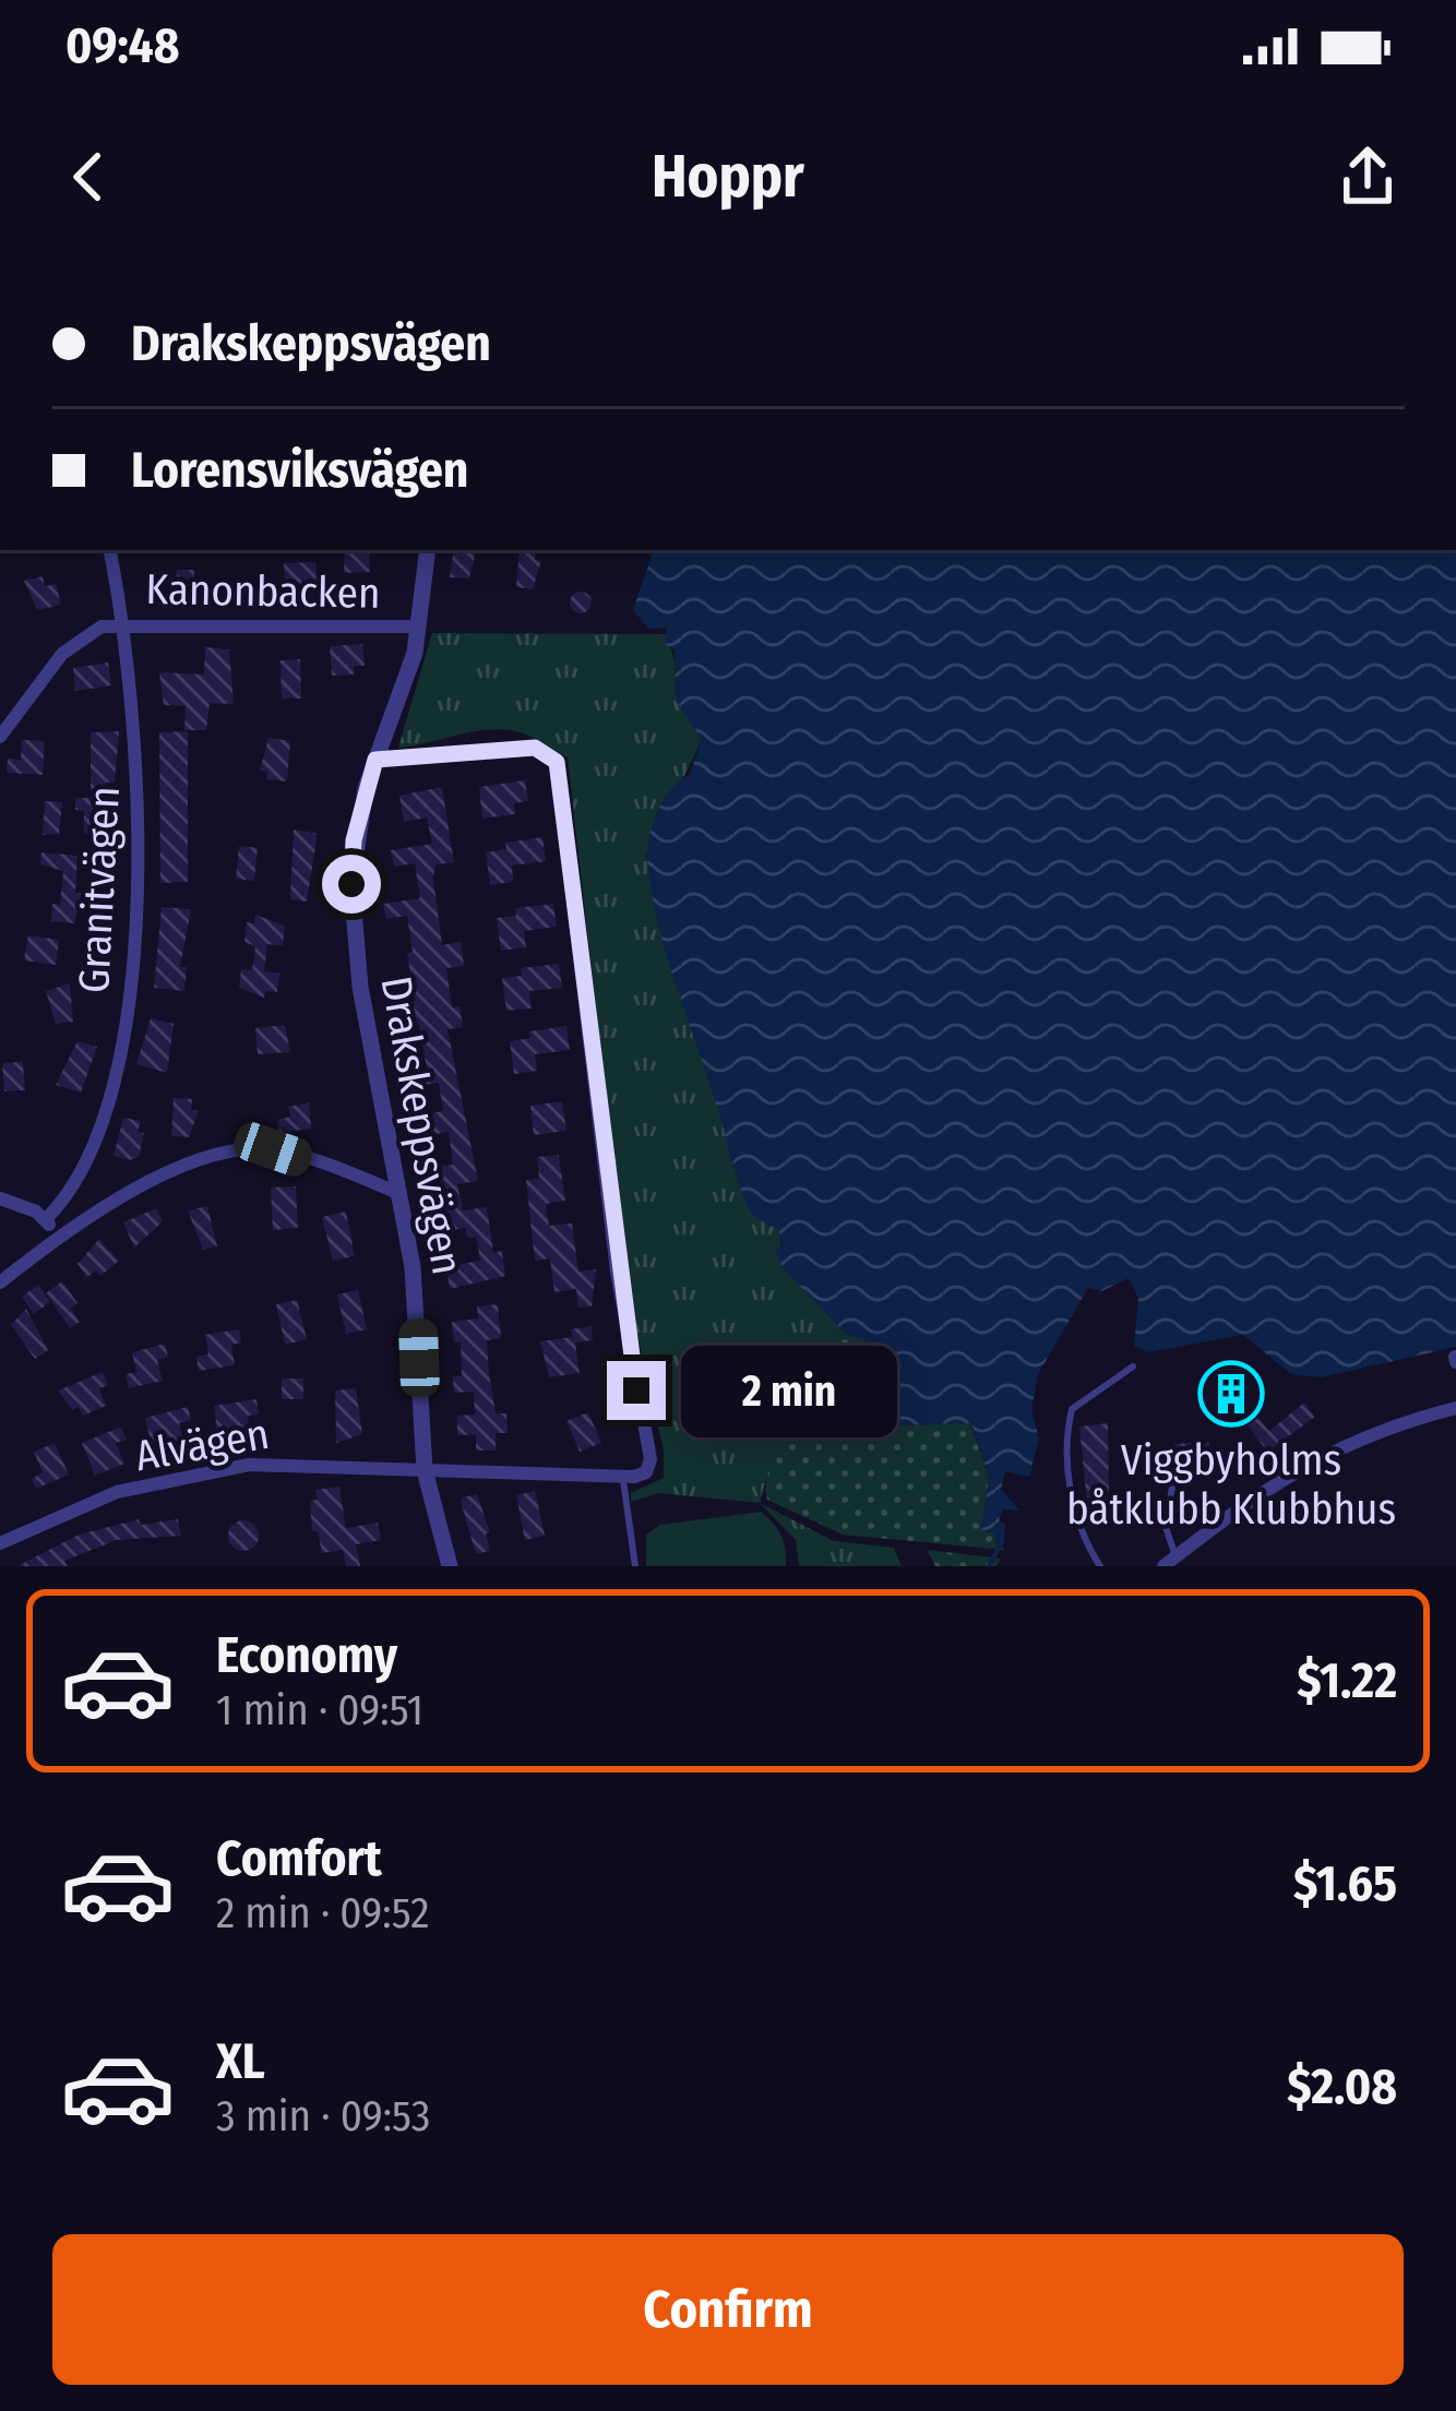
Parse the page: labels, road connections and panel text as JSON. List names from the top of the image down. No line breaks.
{"streets":{"street":["Kanonbacken","Granitvägen","Drakskeppsvägen","Alvägen"]},"crossings":[["Kanonbacken","Granitvägen"],["Kanonbacken","Drakskeppsvägen"],["Drakskeppsvägen","Alvägen"]],"places":{"building":["Viggbyholms båtklubb Klubbhus"]},"page":{"status":"09:48","header":"Hoppr","banner":["Drakskeppsvägen","Lorensviksvägen"],"bubble":"2 min","list":[{"name":"Economy","note":"1 min · 09:51","value":"$1.22"},{"name":"Comfort","note":"2 min · 09:52","value":"$1.65"},{"name":"XL","note":"3 min · 09:53","value":"$2.08"}],"buttons":"Confirm"}}
